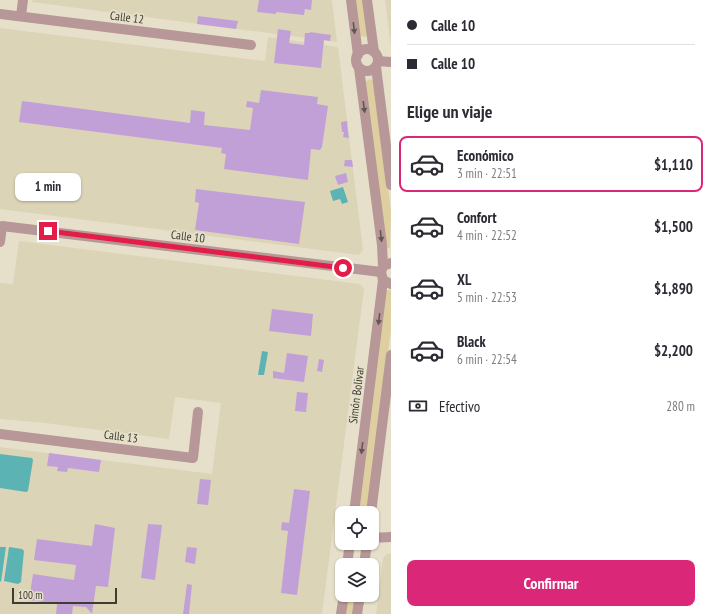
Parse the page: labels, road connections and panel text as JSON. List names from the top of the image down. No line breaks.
{"streets":{"street":["Calle 12","Calle 10","Simón Bolivar","Calle 13"]},"crossings":[["Calle 10","Simón Bolivar"]],"scale_bar":"100 m","page":{"banner":["Calle 10","Calle 10"],"heading":"Elige un viaje","list":[{"name":"Económico","note":"3 min · 22:51","value":"$1,110"},{"name":"Confort","note":"4 min · 22:52","value":"$1,500"},{"name":"XL","note":"5 min · 22:53","value":"$1,890"},{"name":"Black","note":"6 min · 22:54","value":"$2,200"}],"bubble":"1 min","pay":["Efectivo","280 m"],"buttons":"Confirmar","scale":"100 m"}}
